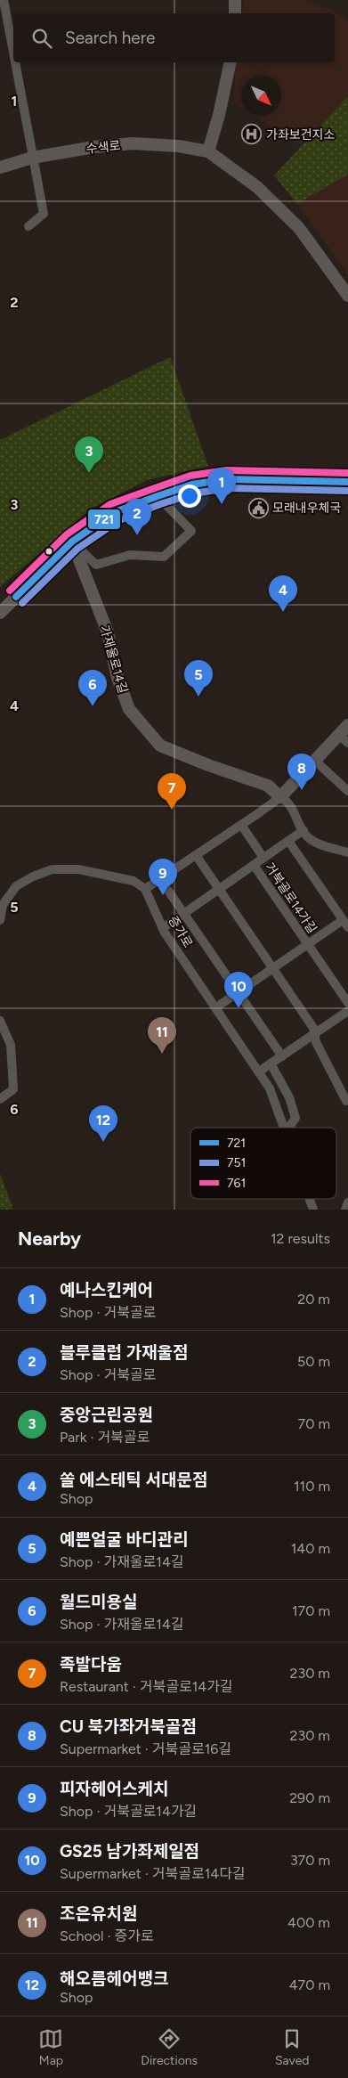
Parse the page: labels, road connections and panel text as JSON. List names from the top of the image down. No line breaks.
{"streets":{"street":["수색로","가재울로14길","거북골로14가길","증가로"]},"crossings":[["거북골로14가길","증가로"]],"places":{"hospital":["가좌보건지소"],"public building":["모래내우체국"]},"lines":["transit line 761","transit line 721","transit line 751"],"legend":["721","751","761"],"north":"bottom right","page":{"search":"Search here","pins":["3","1","2","4","5","6","8","7","9","10","11","12"],"heading":["Nearby","12 results"],"list":[{"mark":"1","name":"예나스킨케어","note":"Shop · 거북골로","value":"20 m"},{"mark":"2","name":"블루클럽 가재울점","note":"Shop · 거북골로","value":"50 m"},{"mark":"3","name":"중앙근린공원","note":"Park · 거북골로","value":"70 m"},{"mark":"4","name":"쏠 에스테틱 서대문점","note":"Shop","value":"110 m"},{"mark":"5","name":"예쁜얼굴 바디관리","note":"Shop · 가재울로14길","value":"140 m"},{"mark":"6","name":"월드미용실","note":"Shop · 가재울로14길","value":"170 m"},{"mark":"7","name":"족발다움","note":"Restaurant · 거북골로14가길","value":"230 m"},{"mark":"8","name":"CU 북가좌거북골점","note":"Supermarket · 거북골로16길","value":"230 m"},{"mark":"9","name":"피자헤어스케치","note":"Shop · 거북골로14가길","value":"290 m"},{"mark":"10","name":"GS25 남가좌제일점","note":"Supermarket · 거북골로14다길","value":"370 m"},{"mark":"11","name":"조은유치원","note":"School · 증가로","value":"400 m"},{"mark":"12","name":"해오름헤어뱅크","note":"Shop","value":"470 m"}],"nav":["Map","Directions","Saved"]},"grid":{"rows":["1","2","3","4","5","6"]}}
